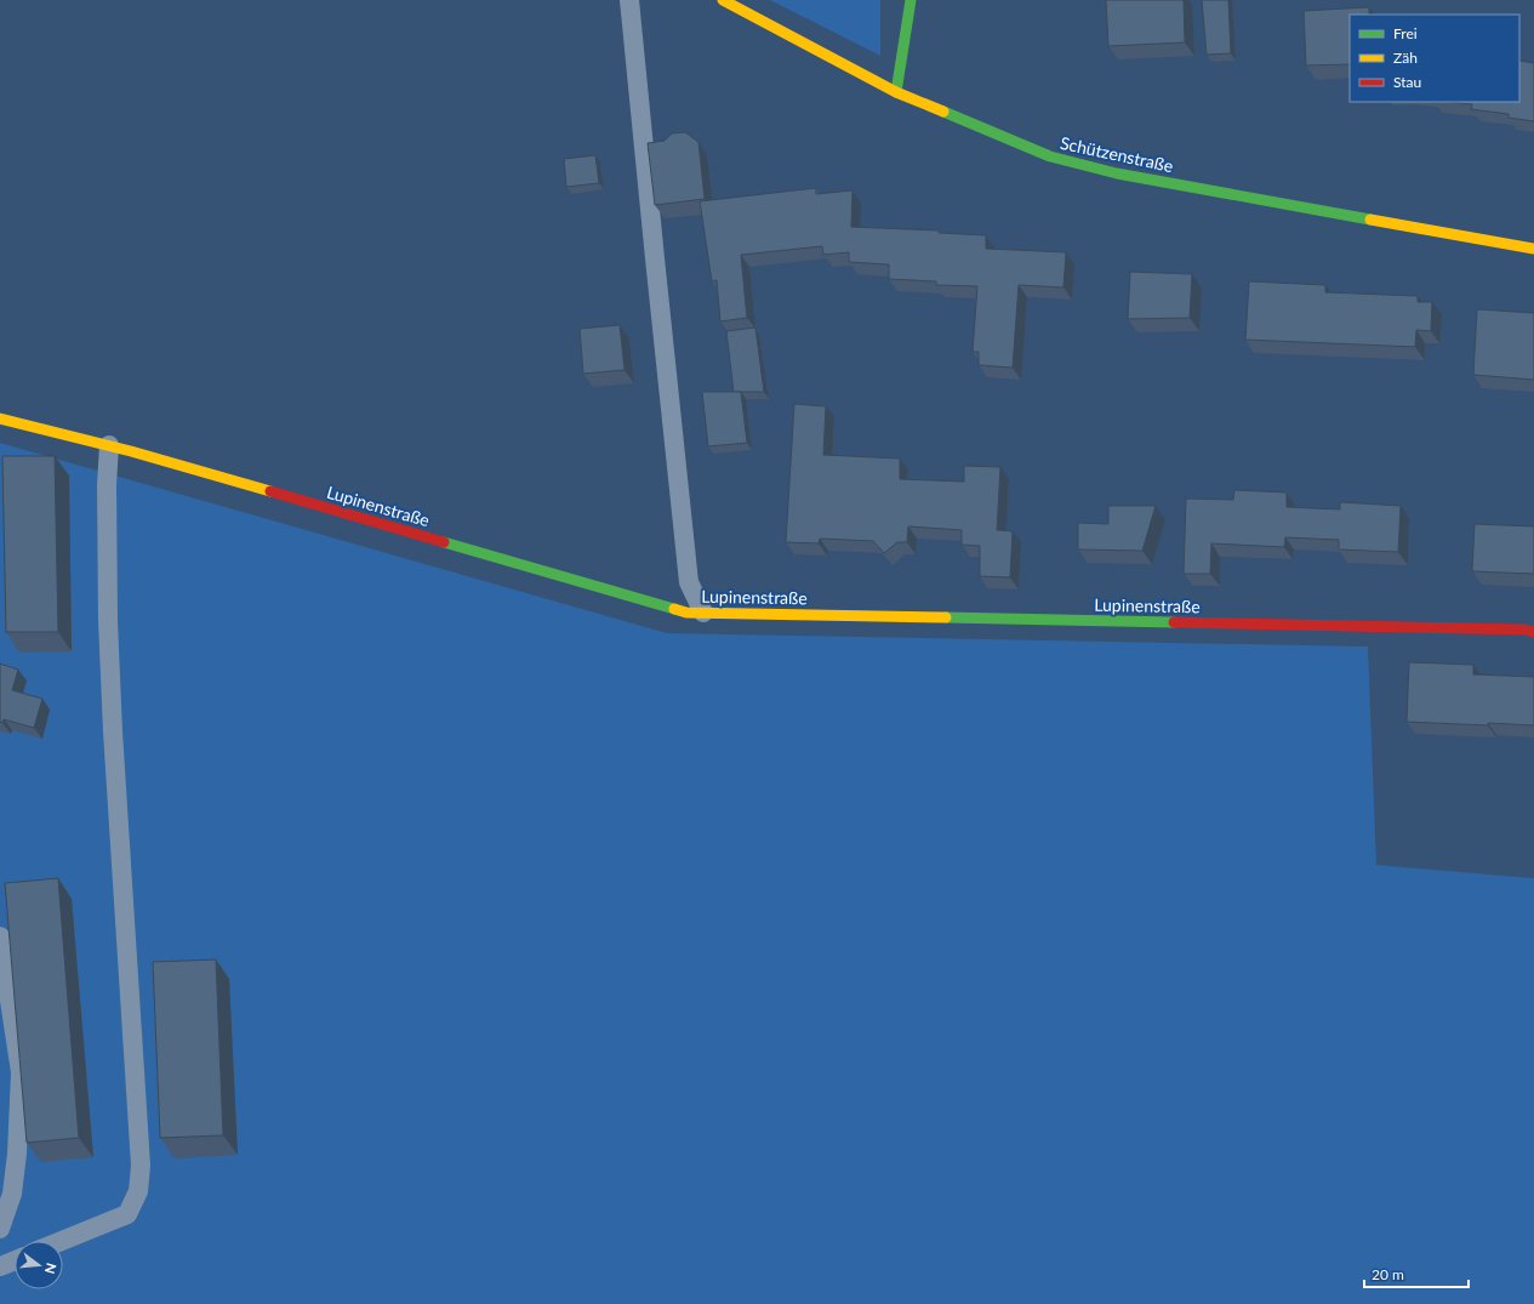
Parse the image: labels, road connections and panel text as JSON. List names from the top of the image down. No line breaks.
{"streets":{"street":["Schützenstraße","Lupinenstraße"]},"legend":["Frei","Zäh","Stau"],"scale_bar":"20 m","north":"right"}
